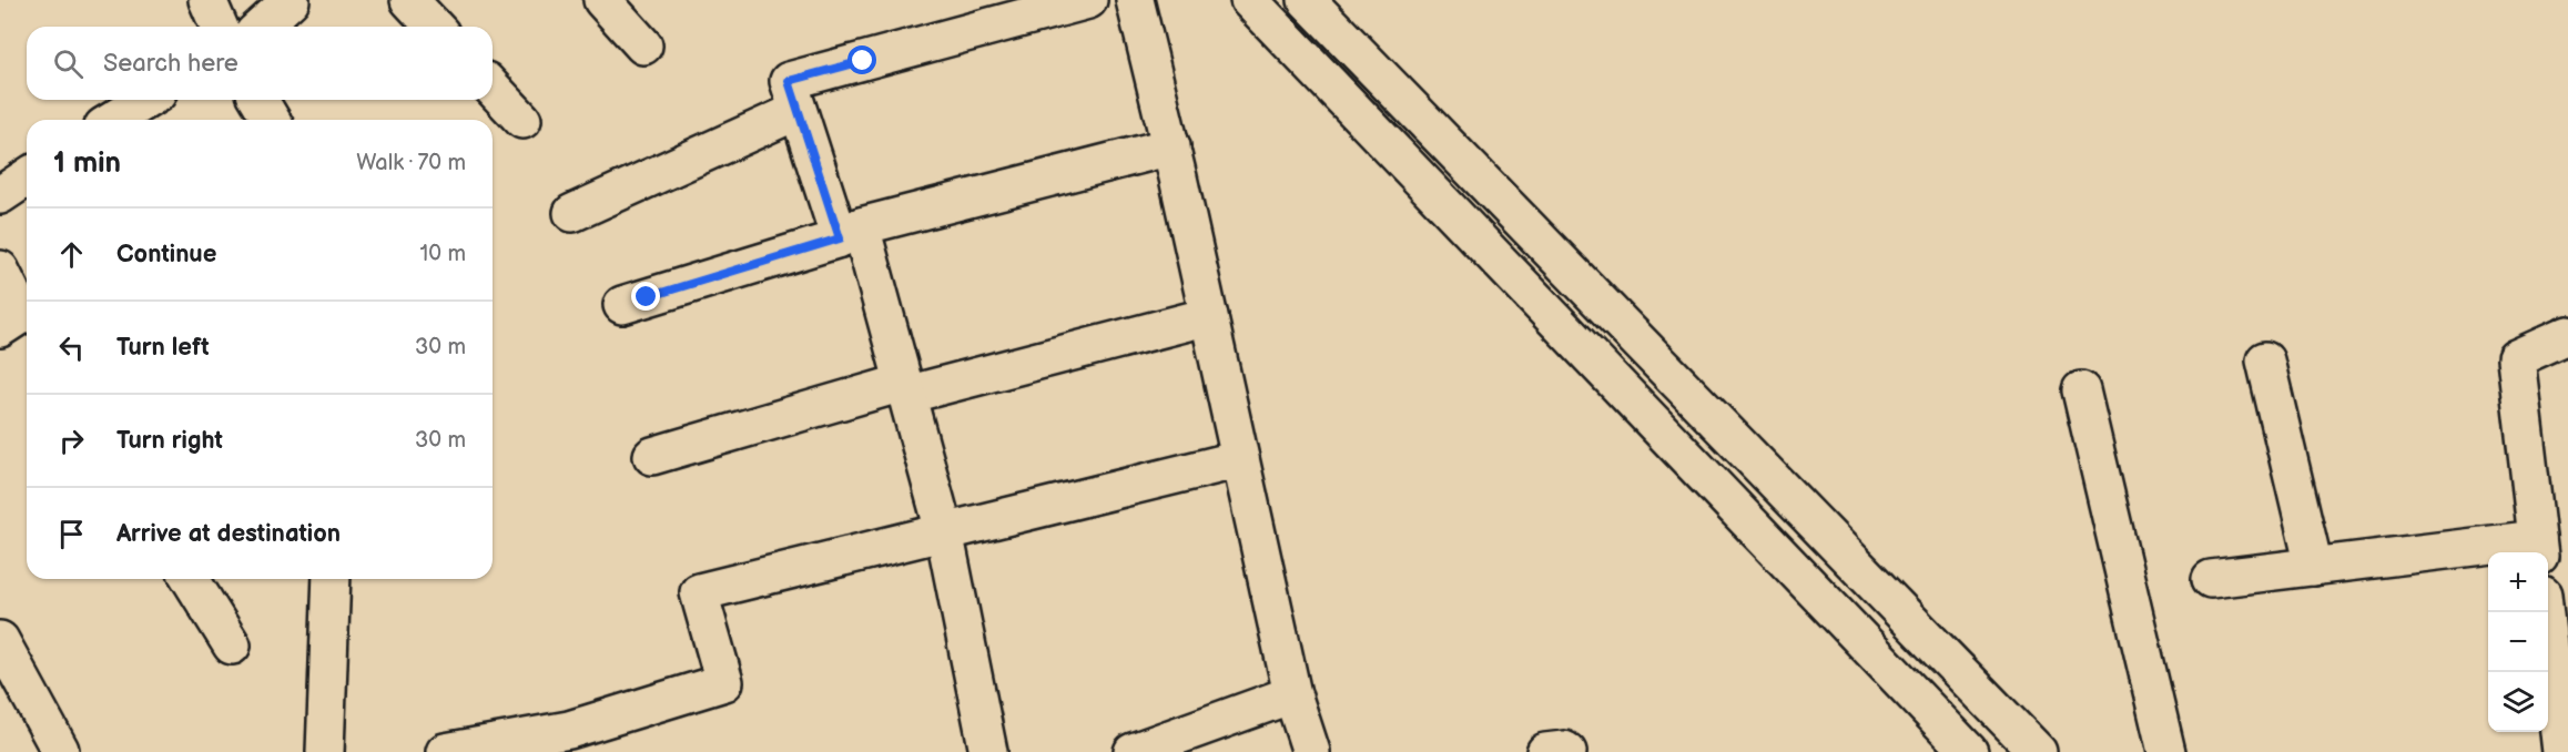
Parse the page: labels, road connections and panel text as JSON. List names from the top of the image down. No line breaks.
{"page":{"search":"Search here","heading":["1 min","Walk · 70 m"],"list":[["Continue","10 m"],["Turn left","30 m"],["Turn right","30 m"],"Arrive at destination"],"map_buttons":["+","−"]}}
